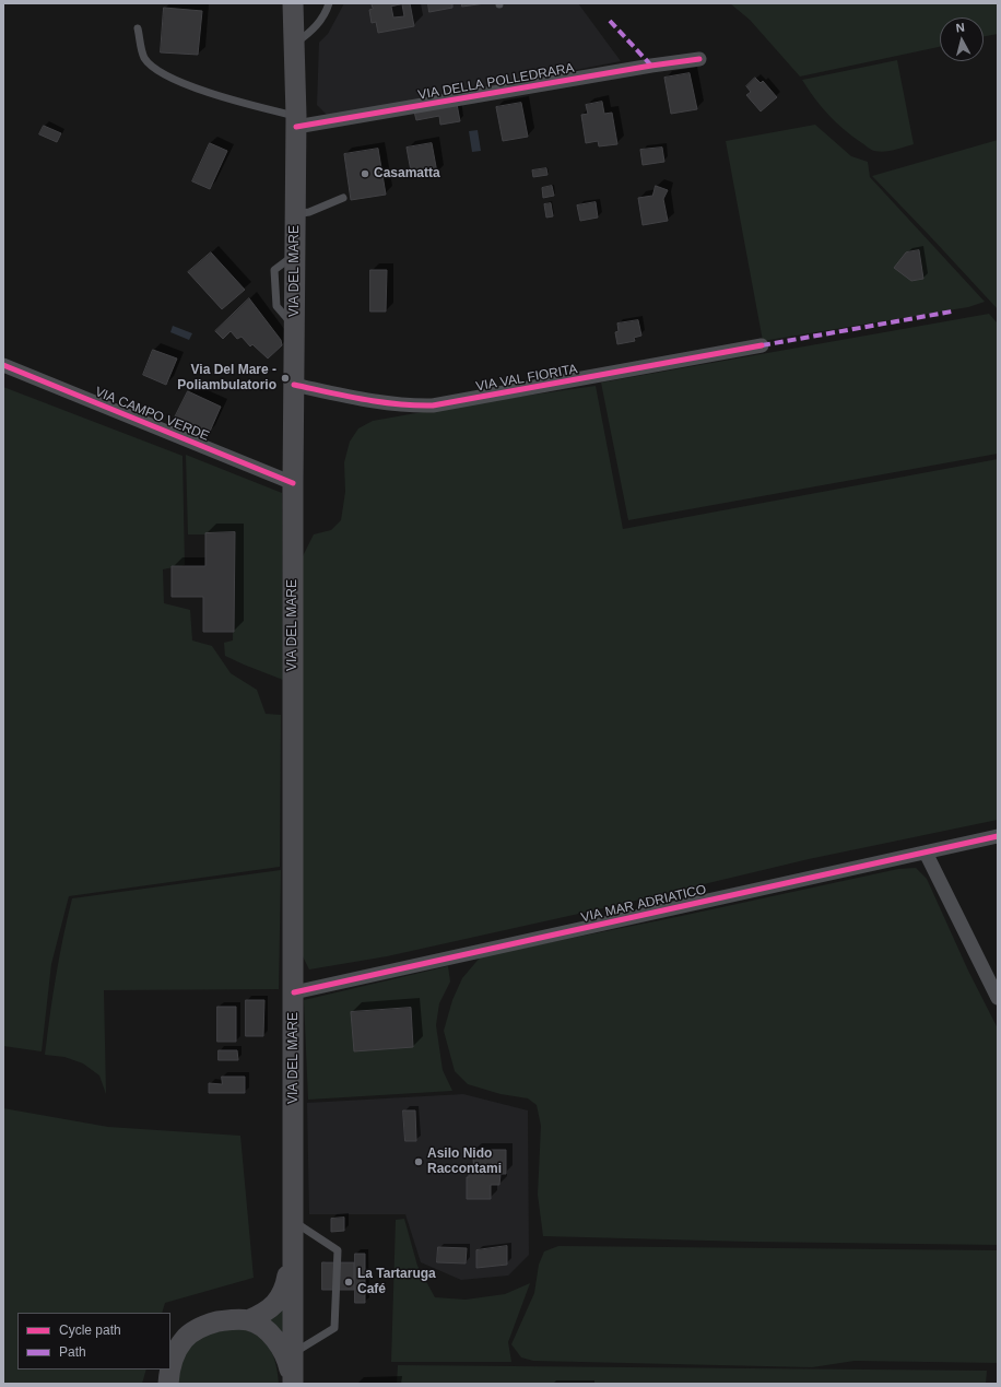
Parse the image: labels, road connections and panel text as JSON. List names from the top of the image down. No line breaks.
{"streets":{"main road":["VIA DEL MARE"],"street":["VIA DELLA POLLEDRARA","VIA VAL FIORITA","VIA CAMPO VERDE","VIA MAR ADRIATICO"]},"crossings":[["VIA DELLA POLLEDRARA","VIA DEL MARE"],["VIA DEL MARE","VIA VAL FIORITA"],["VIA DEL MARE","VIA CAMPO VERDE"],["VIA DEL MARE","VIA MAR ADRIATICO"]],"places":["Casamatta","Via Del Mare - Poliambulatorio","Asilo Nido Raccontami","La Tartaruga Café"],"legend":["Cycle path","Path"],"north":"top"}
